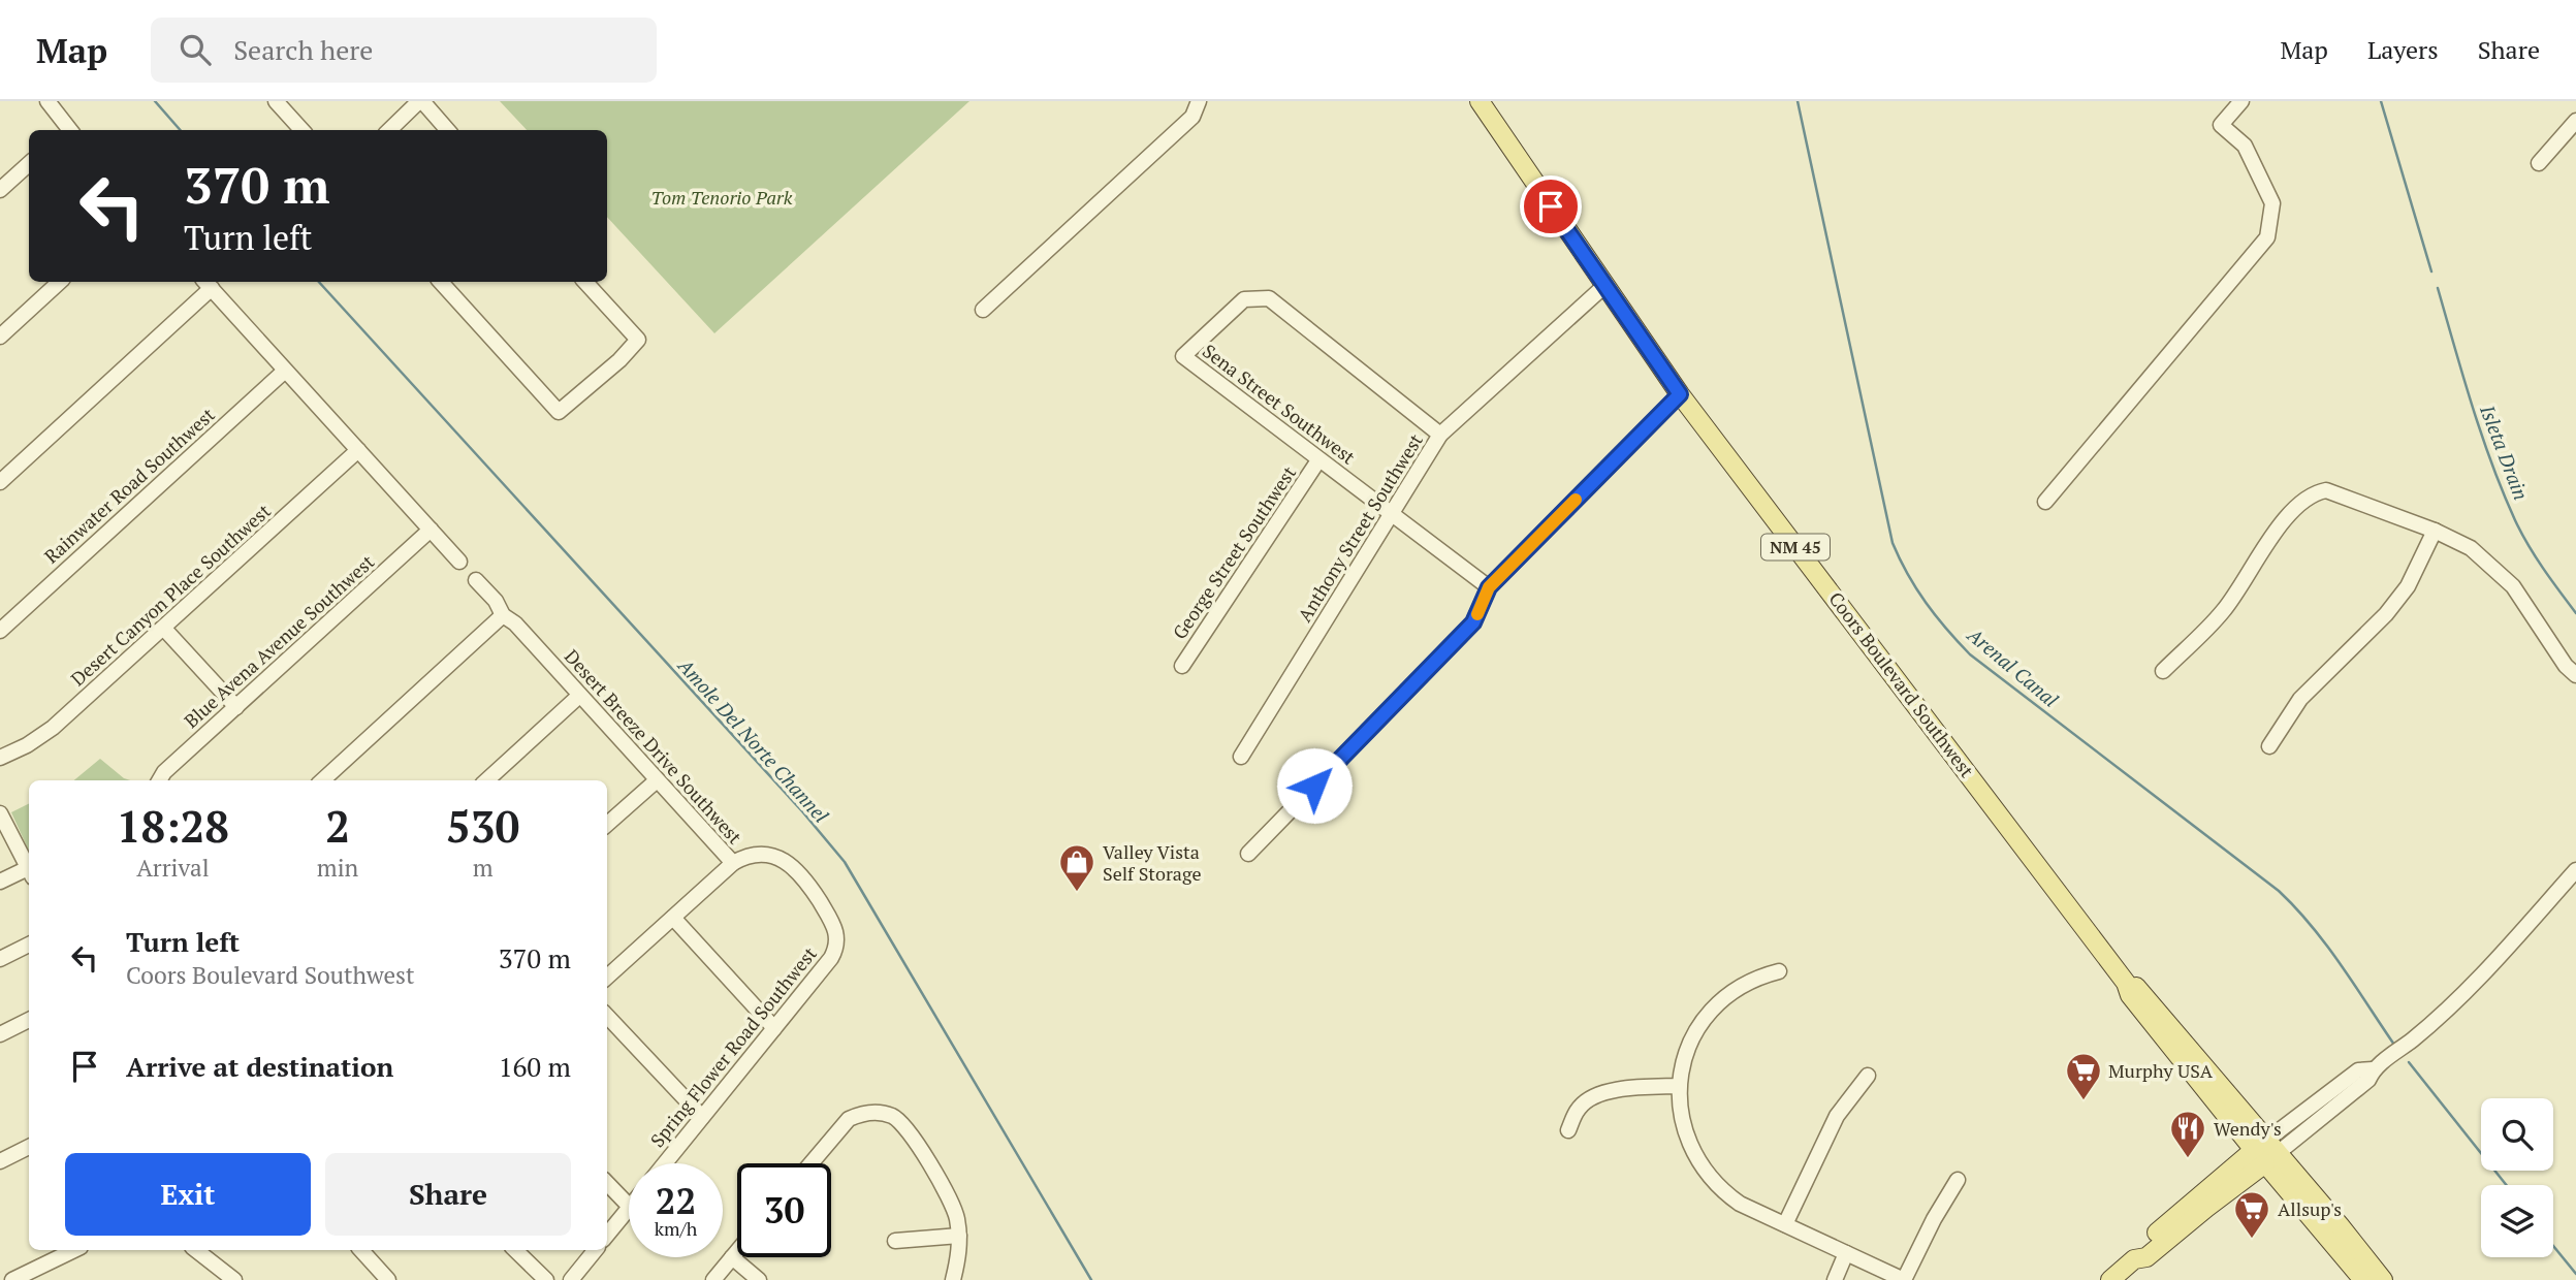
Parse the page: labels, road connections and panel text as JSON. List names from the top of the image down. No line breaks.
{"streets":{"main road":["NM 45","Coors Boulevard Southwest"],"street":["Sena Street Southwest","Rainwater Road Southwest","Anthony Street Southwest","George Street Southwest","Desert Canyon Place Southwest","Blue Avena Avenue Southwest","Desert Breeze Drive Southwest","Spring Flower Road Southwest"]},"crossings":[["Sena Street Southwest","Anthony Street Southwest"],["Sena Street Southwest","George Street Southwest"],["Anthony Street Southwest","Coors Boulevard Southwest"],["Desert Breeze Drive Southwest","Spring Flower Road Southwest"]],"water":["Isleta Drain","Arenal Canal","Amole Del Norte Channel"],"parks":["Tom Tenorio Park"],"places":{"shop":["Valley Vista Self Storage"],"supermarket":["Murphy USA","Allsup's"],"restaurant":["Wendy's"]},"page":{"header":"Map","search":"Search here","nav":["Map","Layers","Share"],"turn":["370 m","Turn left"],"eta":["18:28","Arrival","2","min","530","m"],"list":[{"name":"Turn left","note":"Coors Boulevard Southwest","value":"370 m"},{"name":"Arrive at destination","value":"160 m"}],"buttons":["Exit","Share"],"speed":"22 km/h","limit":"30"}}
